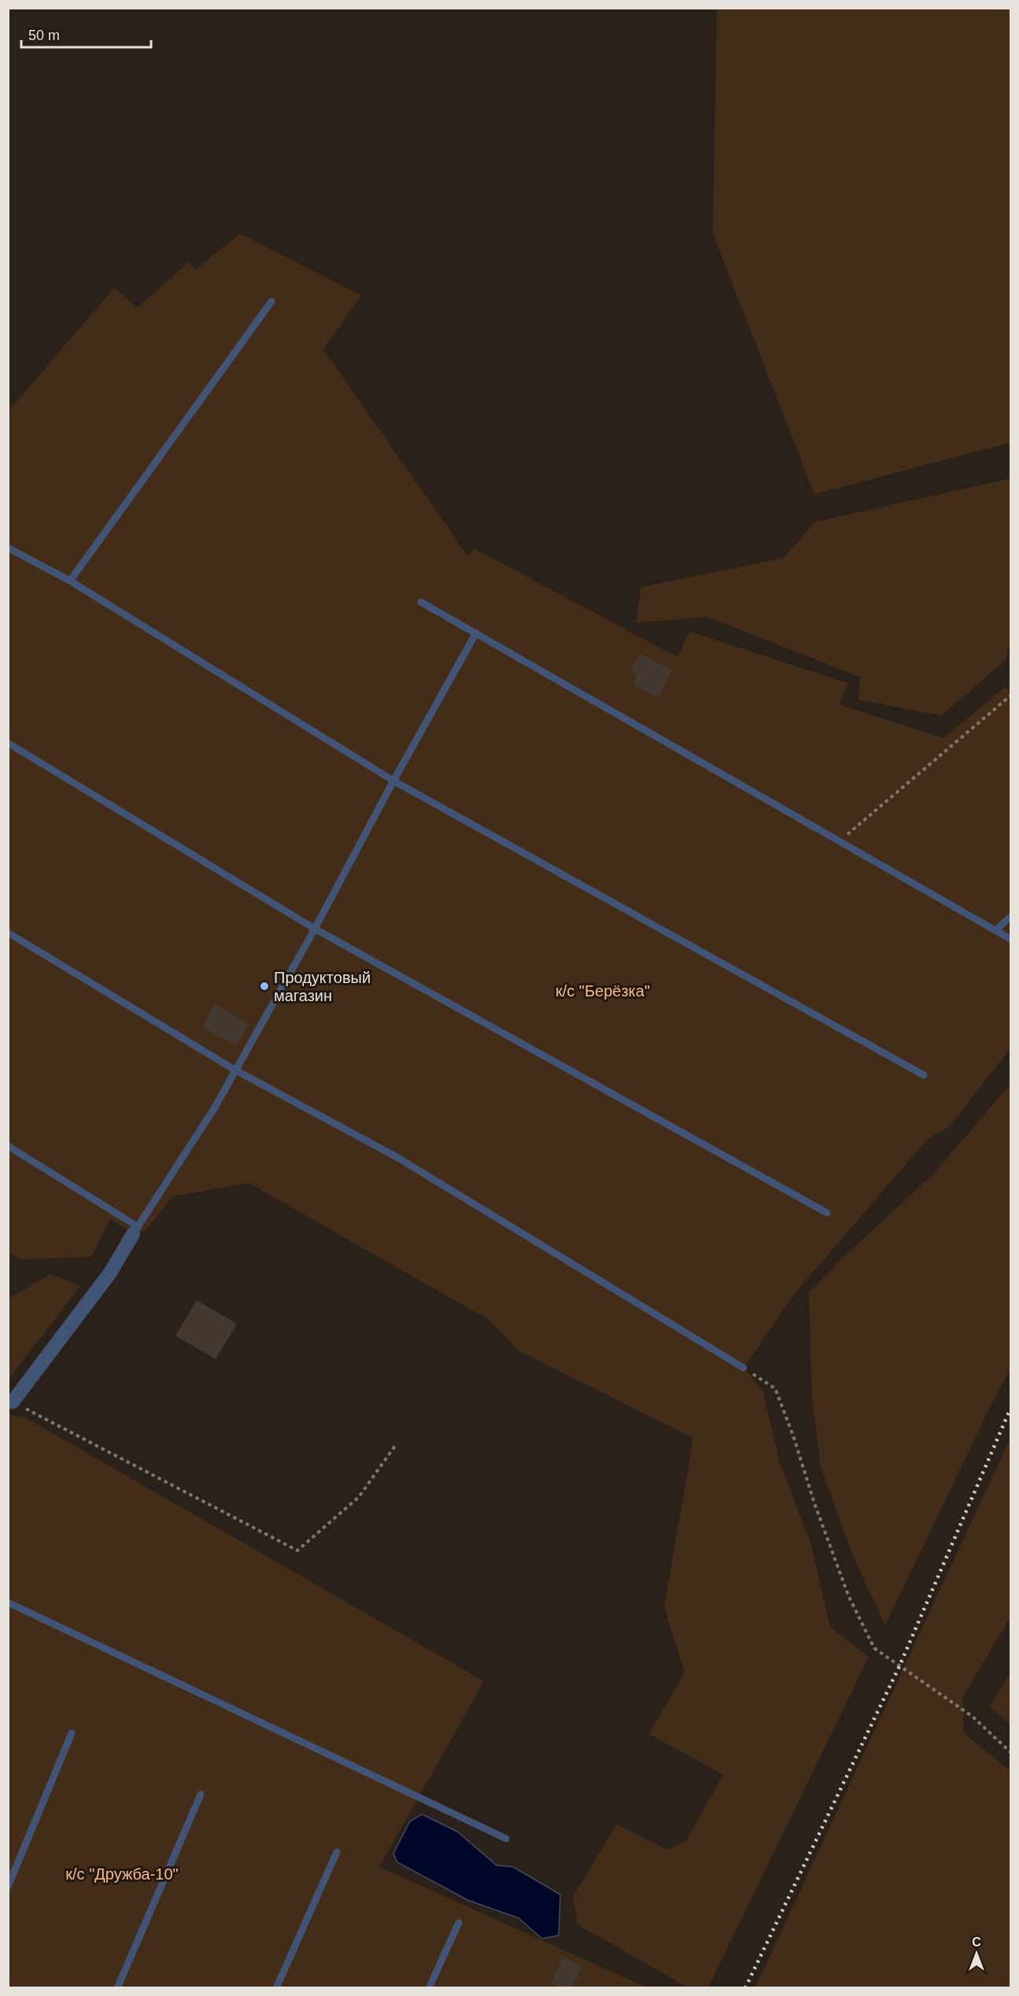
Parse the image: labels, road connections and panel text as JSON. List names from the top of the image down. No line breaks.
{"parks":["к/с \"Берёзка\"","к/с \"Дружба-10\""],"places":["Продуктовый магазин"],"scale_bar":"50 m","north":"top"}
